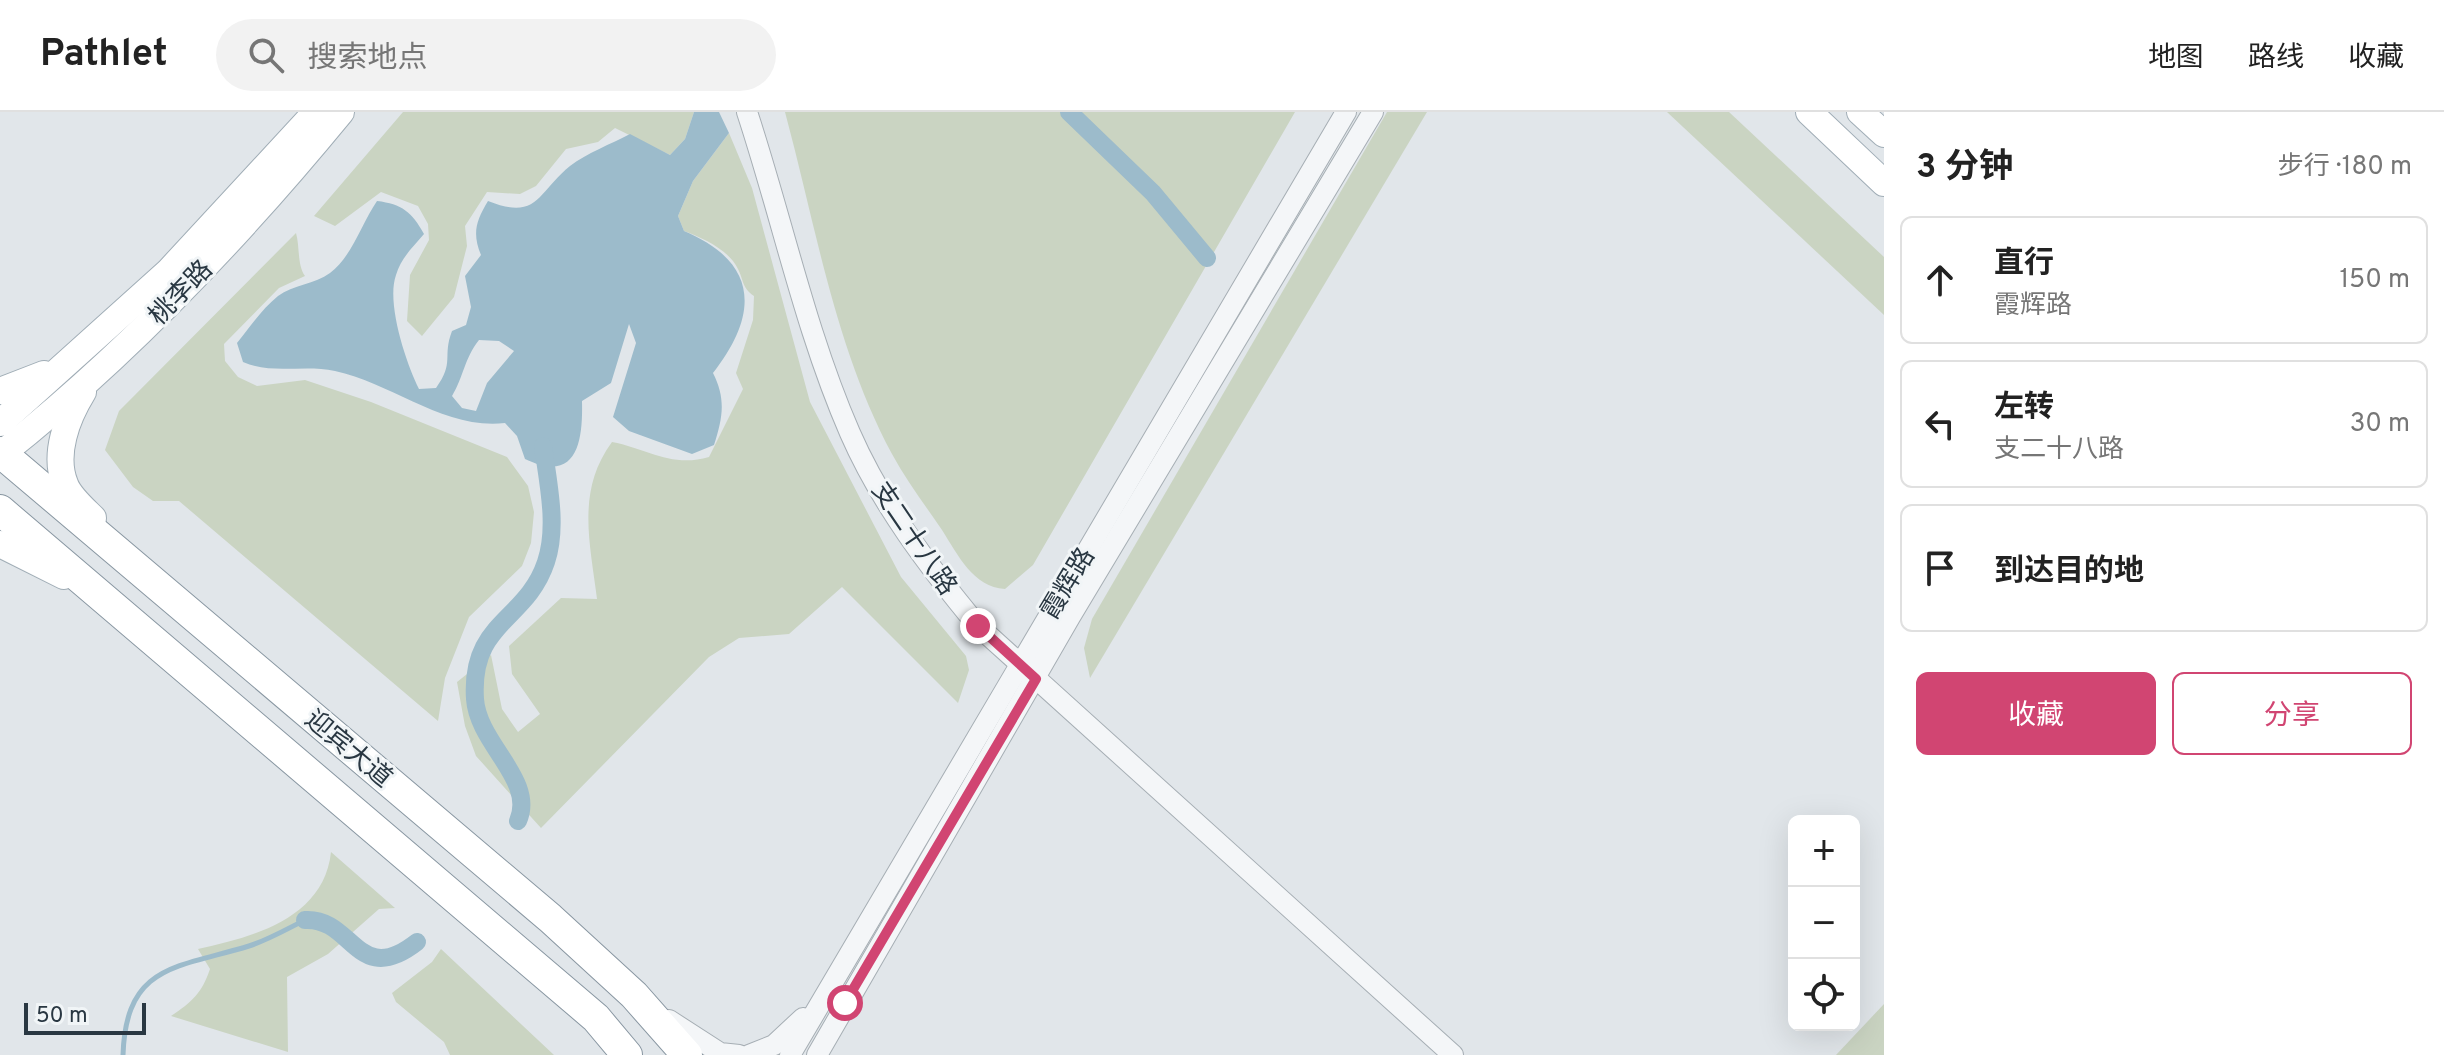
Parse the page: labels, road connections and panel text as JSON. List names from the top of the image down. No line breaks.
{"streets":{"highway":["迎宾大道"],"main road":["桃李路"],"street":["支二十八路","霞辉路"]},"crossings":[["桃李路","迎宾大道"],["支二十八路","霞辉路"]],"scale_bar":"50 m","page":{"header":"Pathlet","search":"搜索地点","nav":["地图","路线","收藏"],"heading":["3 分钟","步行 · 180 m"],"list":[["直行","霞辉路","150 m"],["左转","支二十八路","30 m"],"到达目的地"],"buttons":["收藏","分享"],"map_buttons":["+","−"],"scale":"50 m"}}
